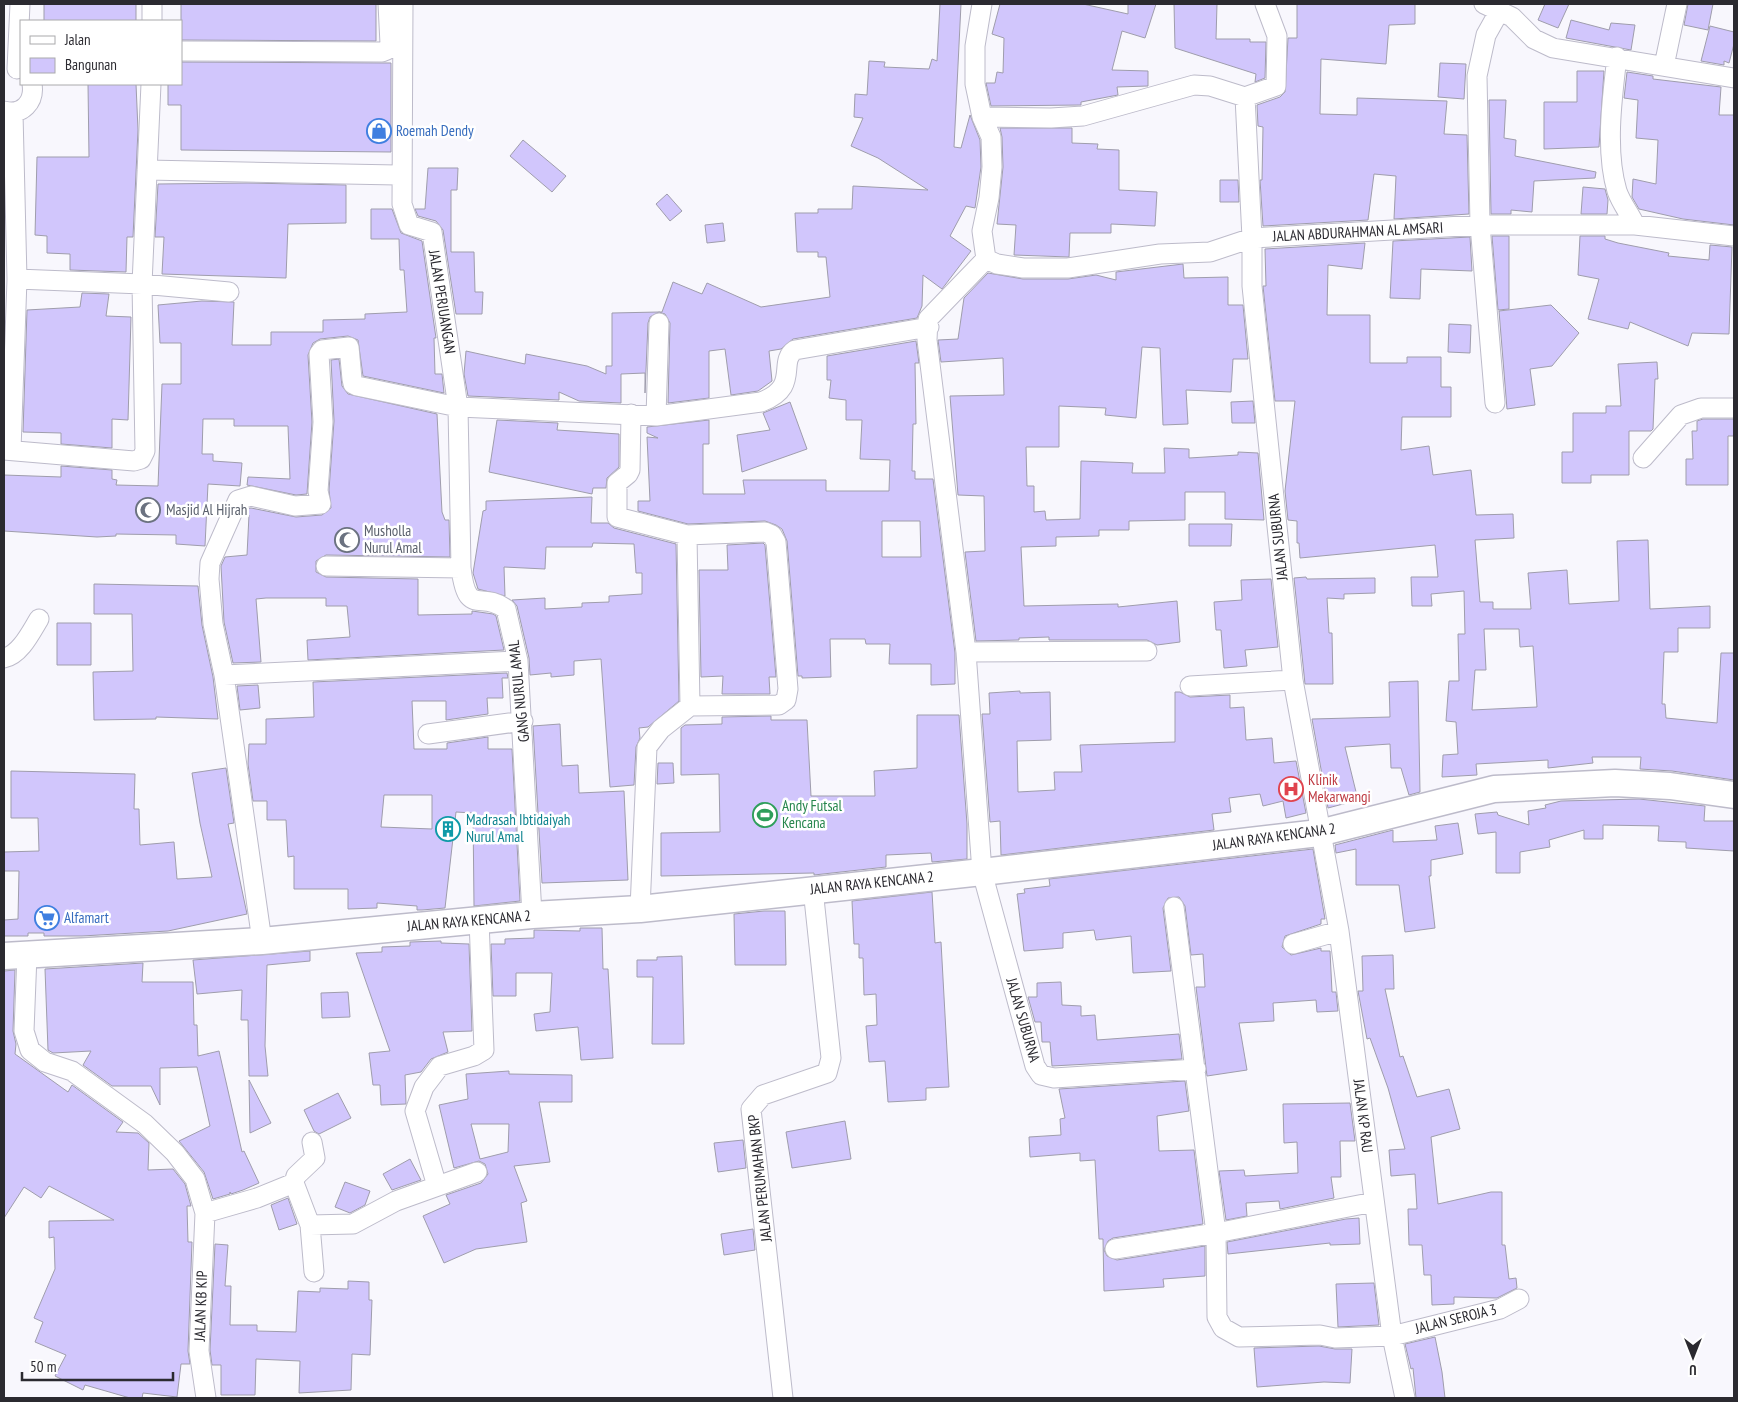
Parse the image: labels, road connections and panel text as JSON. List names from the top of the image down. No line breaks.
{"streets":{"street":["JALAN ABDURAHMAN AL AMSARI","JALAN PERJUANGAN","JALAN SUBURNA","GANG NURUL AMAL","JALAN RAYA KENCANA 2","JALAN KP RAU","JALAN PERUMAHAN BKP","JALAN KB KIP","JALAN SEROJA 3"]},"crossings":[["JALAN ABDURAHMAN AL AMSARI","JALAN SUBURNA"],["JALAN PERJUANGAN","GANG NURUL AMAL"],["JALAN SUBURNA","JALAN RAYA KENCANA 2"],["JALAN SUBURNA","JALAN KP RAU"],["JALAN SUBURNA","JALAN SEROJA 3"],["GANG NURUL AMAL","JALAN RAYA KENCANA 2"],["JALAN RAYA KENCANA 2","JALAN KP RAU"],["JALAN RAYA KENCANA 2","JALAN PERUMAHAN BKP"],["JALAN RAYA KENCANA 2","JALAN KB KIP"],["JALAN KP RAU","JALAN SEROJA 3"]],"places":{"shop":["Roemah Dendy"],"mosque":["Masjid Al Hijrah","Musholla Nurul Amal"],"hospital":["Klinik Mekarwangi"],"sports":["Andy Futsal Kencana"],"building":["Madrasah Ibtidaiyah Nurul Amal"],"supermarket":["Alfamart"]},"legend":["Jalan","Bangunan"],"scale_bar":"50 m","north":"bottom"}
